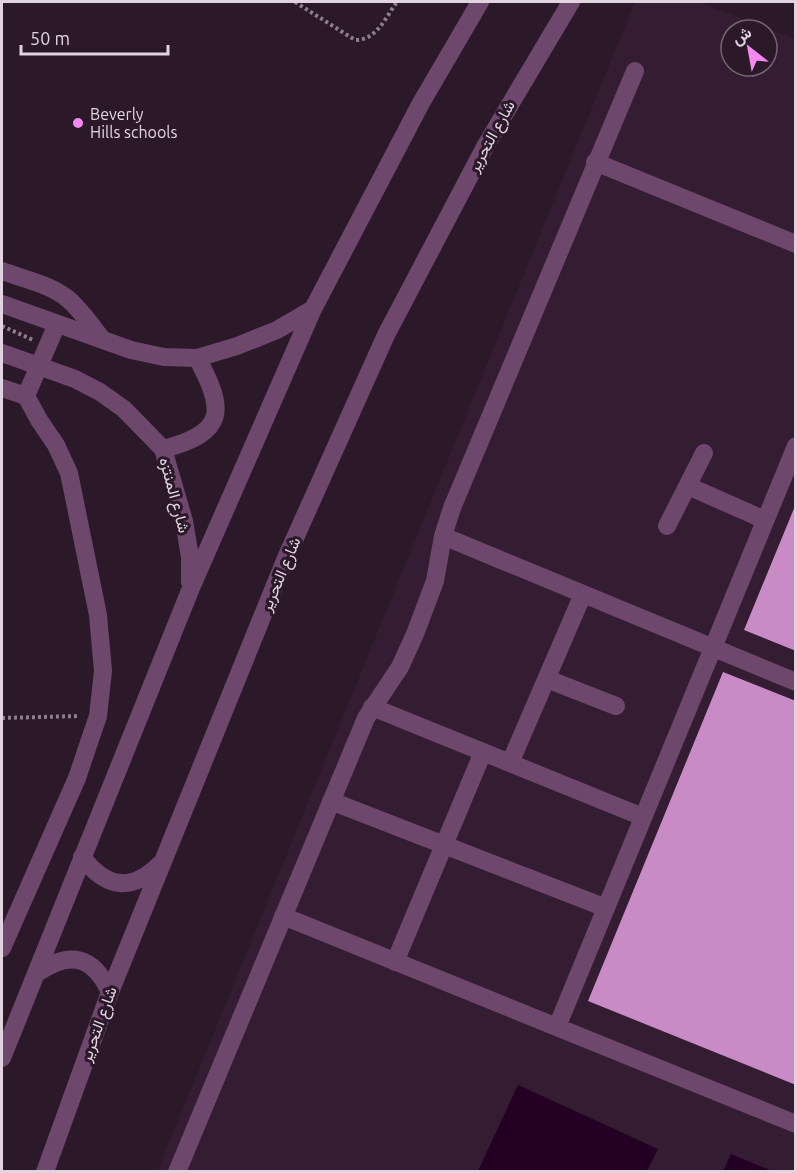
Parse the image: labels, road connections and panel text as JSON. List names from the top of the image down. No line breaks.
{"streets":{"street":["شارع التحرير","شارع المنتزه"]},"places":["Beverly Hills schools"],"scale_bar":"50 m","north":"top left"}
